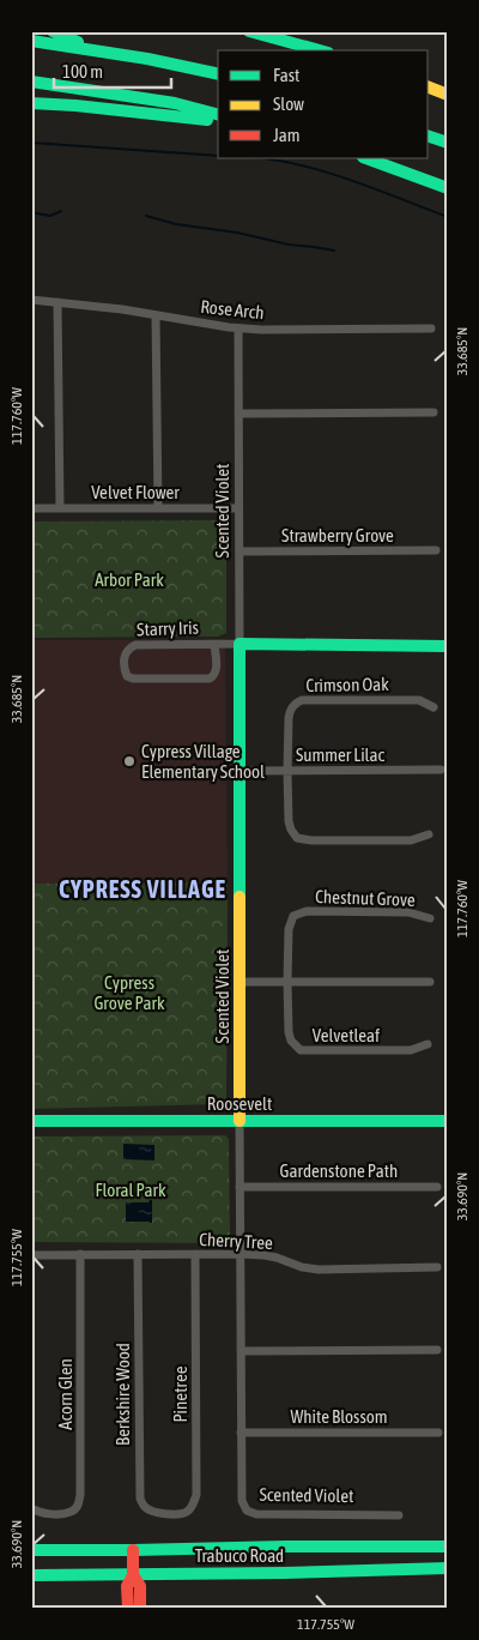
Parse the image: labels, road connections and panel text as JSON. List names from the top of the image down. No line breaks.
{"streets":{"main road":["Scented Violet","Starry Iris","Roosevelt","Trabuco Road"],"street":["Rose Arch","Velvet Flower","Strawberry Grove","Crimson Oak","Summer Lilac","Chestnut Grove","Velvetleaf","Gardenstone Path","Cherry Tree","Acorn Glen","Berkshire Wood","Pinetree","White Blossom"]},"crossings":[["Rose Arch","Scented Violet"],["Velvet Flower","Scented Violet"],["Scented Violet","Strawberry Grove"],["Scented Violet","Starry Iris"],["Scented Violet","Summer Lilac"],["Scented Violet","Roosevelt"],["Scented Violet","Gardenstone Path"],["Scented Violet","Cherry Tree"],["Scented Violet","White Blossom"],["Crimson Oak","Summer Lilac"],["Chestnut Grove","Velvetleaf"],["Cherry Tree","Acorn Glen"],["Cherry Tree","Berkshire Wood"],["Cherry Tree","Pinetree"],["Berkshire Wood","Pinetree"]],"districts":["CYPRESS VILLAGE"],"parks":["Arbor Park","Cypress Grove Park","Floral Park"],"places":["Cypress Village Elementary School"],"legend":["Fast","Slow","Jam"],"scale_bar":"100 m","coordinates":["33.685°N","117.760°W","33.690°N","117.755°W"]}
